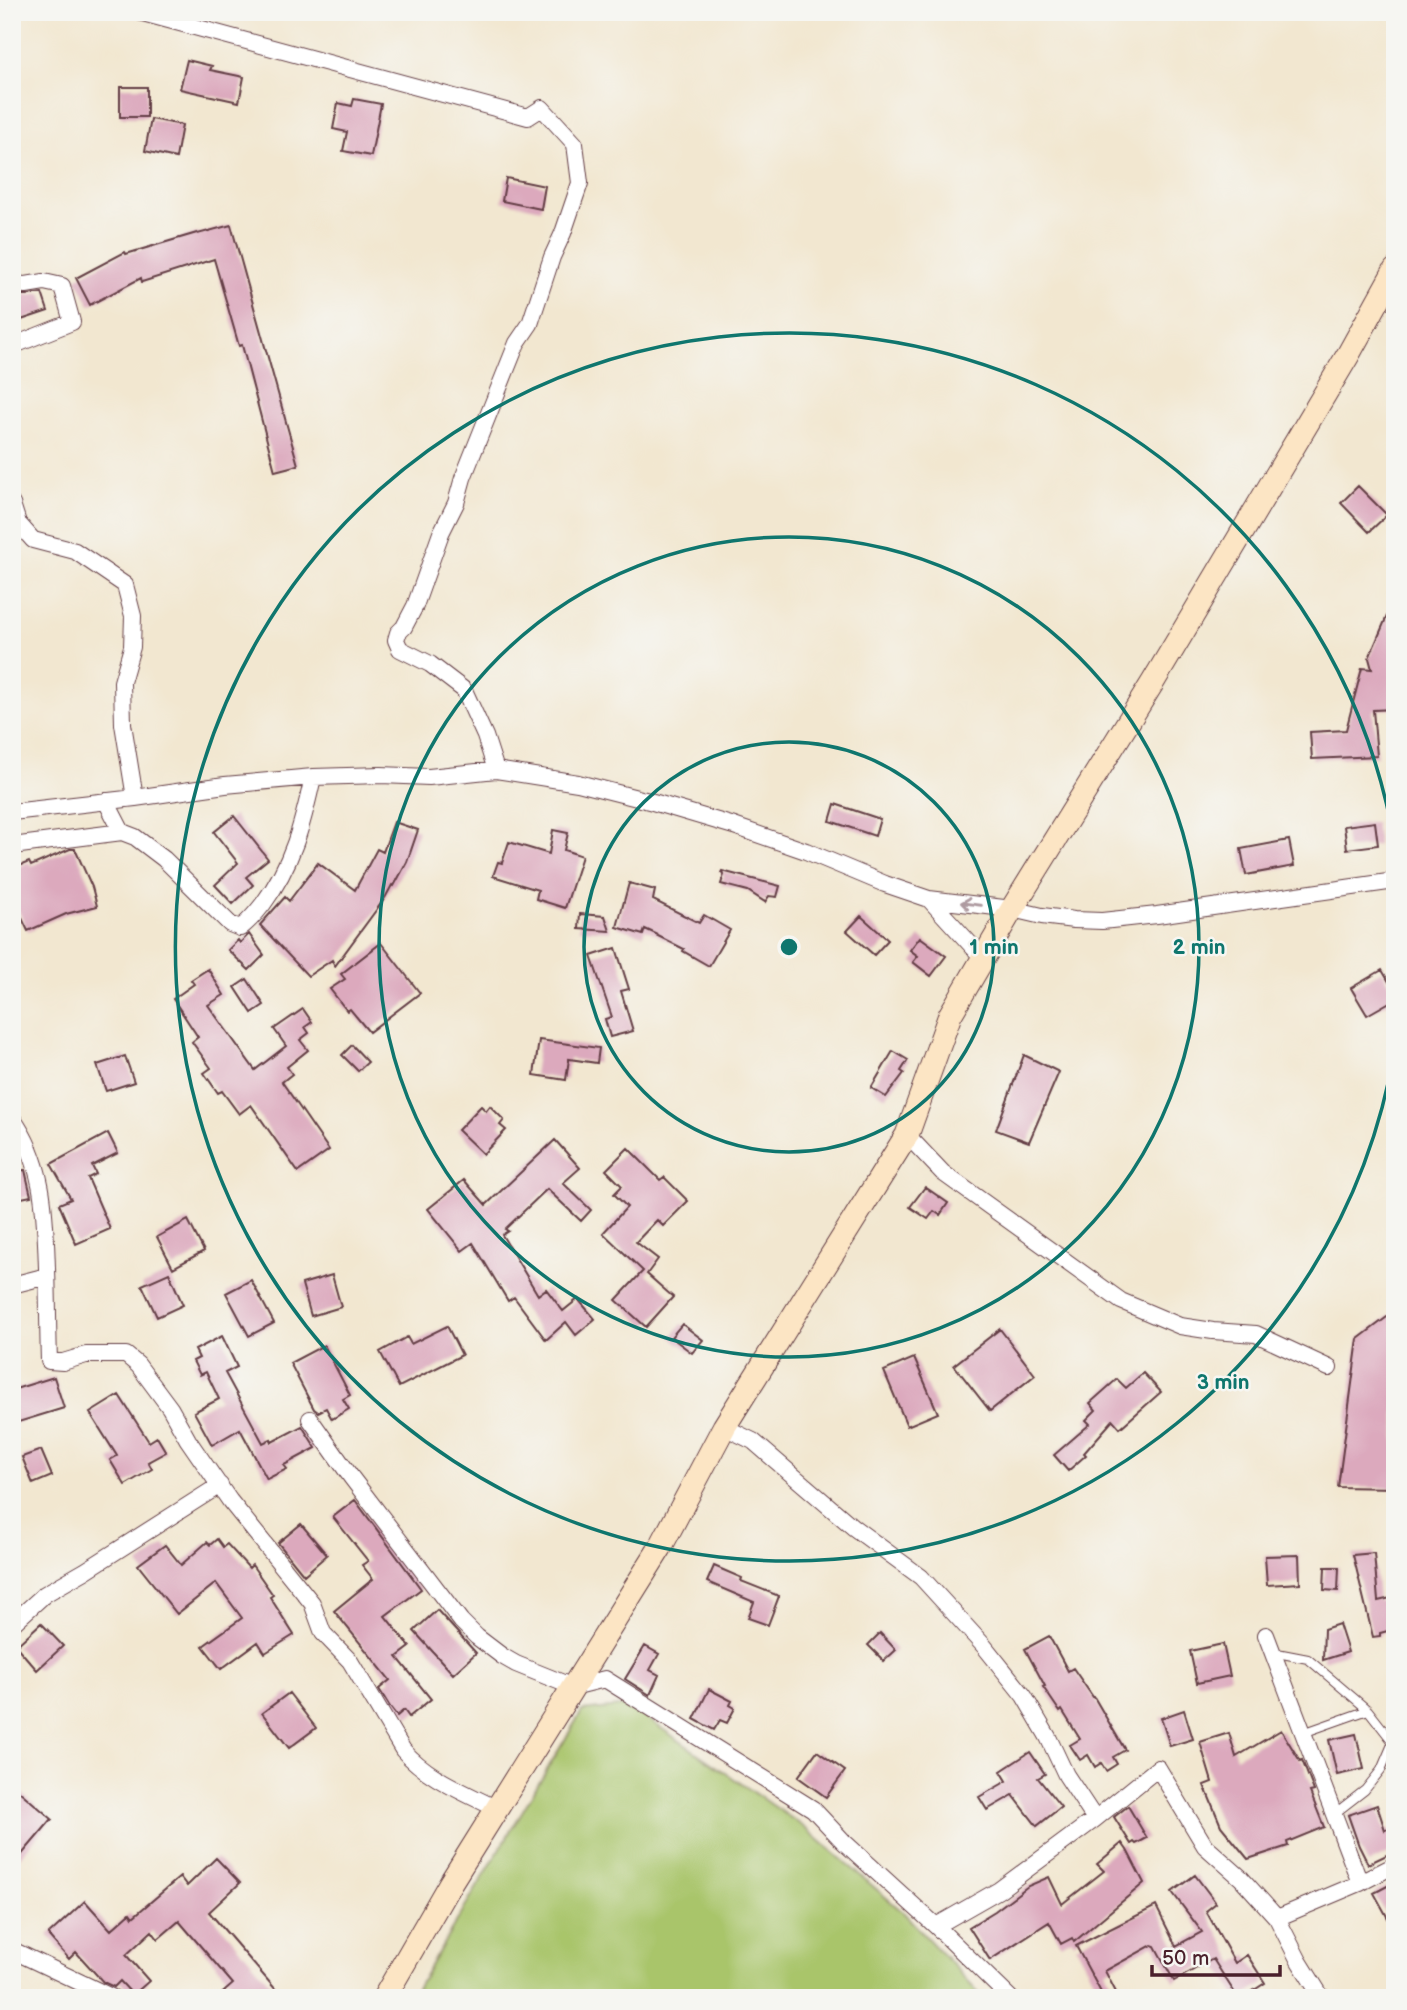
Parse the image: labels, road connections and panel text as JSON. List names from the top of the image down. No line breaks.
{"scale_bar":"50 m","rings":["1 min","2 min","3 min"]}
